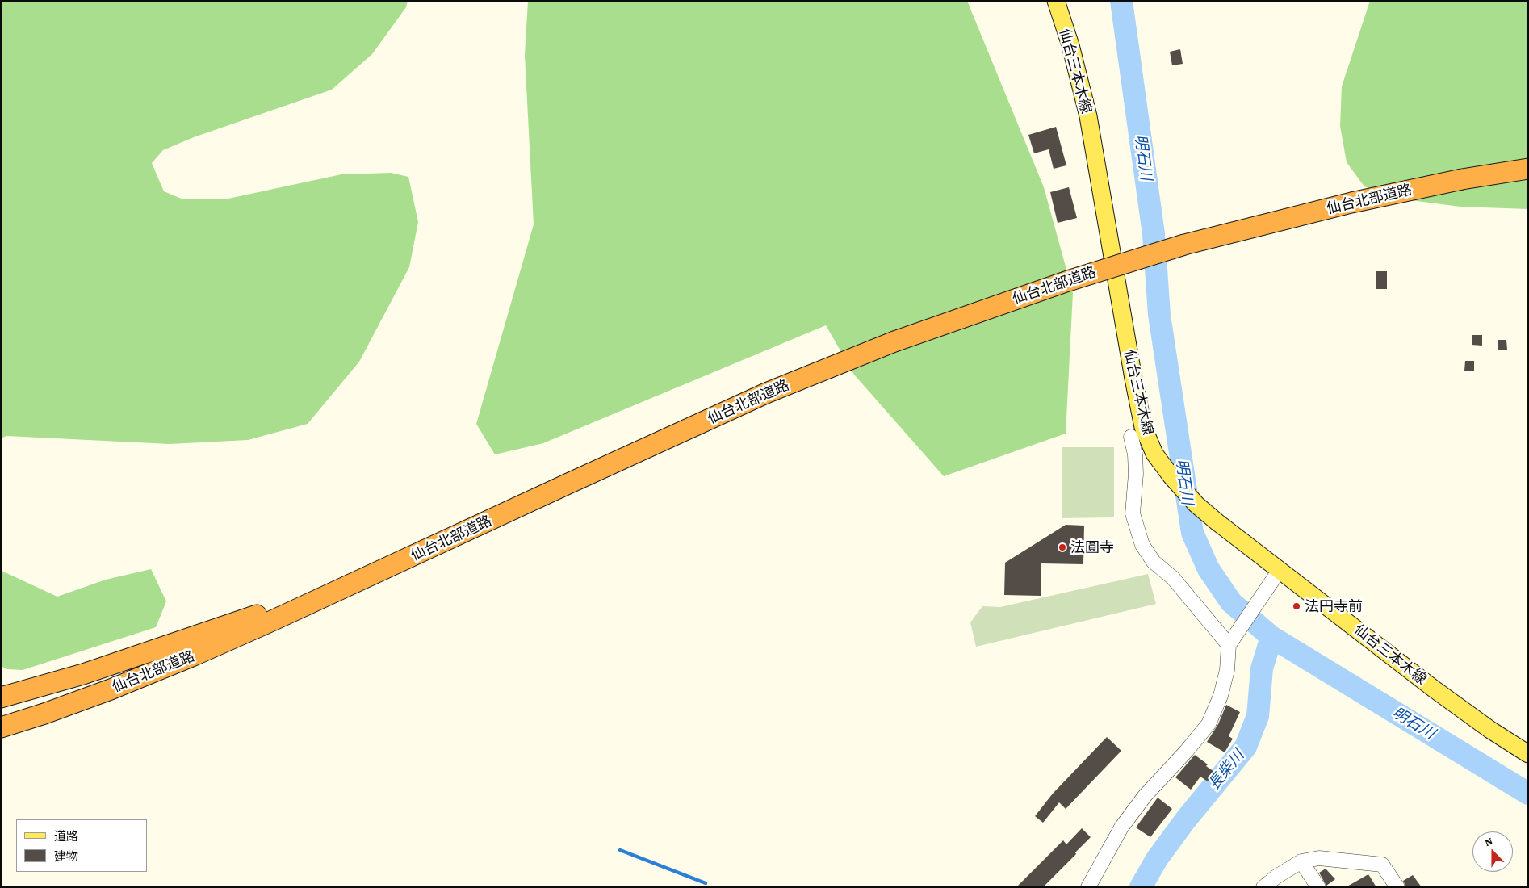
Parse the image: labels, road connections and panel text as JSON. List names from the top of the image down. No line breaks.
{"streets":{"highway":["仙台北部道路"],"main road":["仙台三本木線"]},"water":["明石川","長柴川"],"places":["法圓寺","法円寺前"],"legend":["道路","建物"],"north":"top"}
